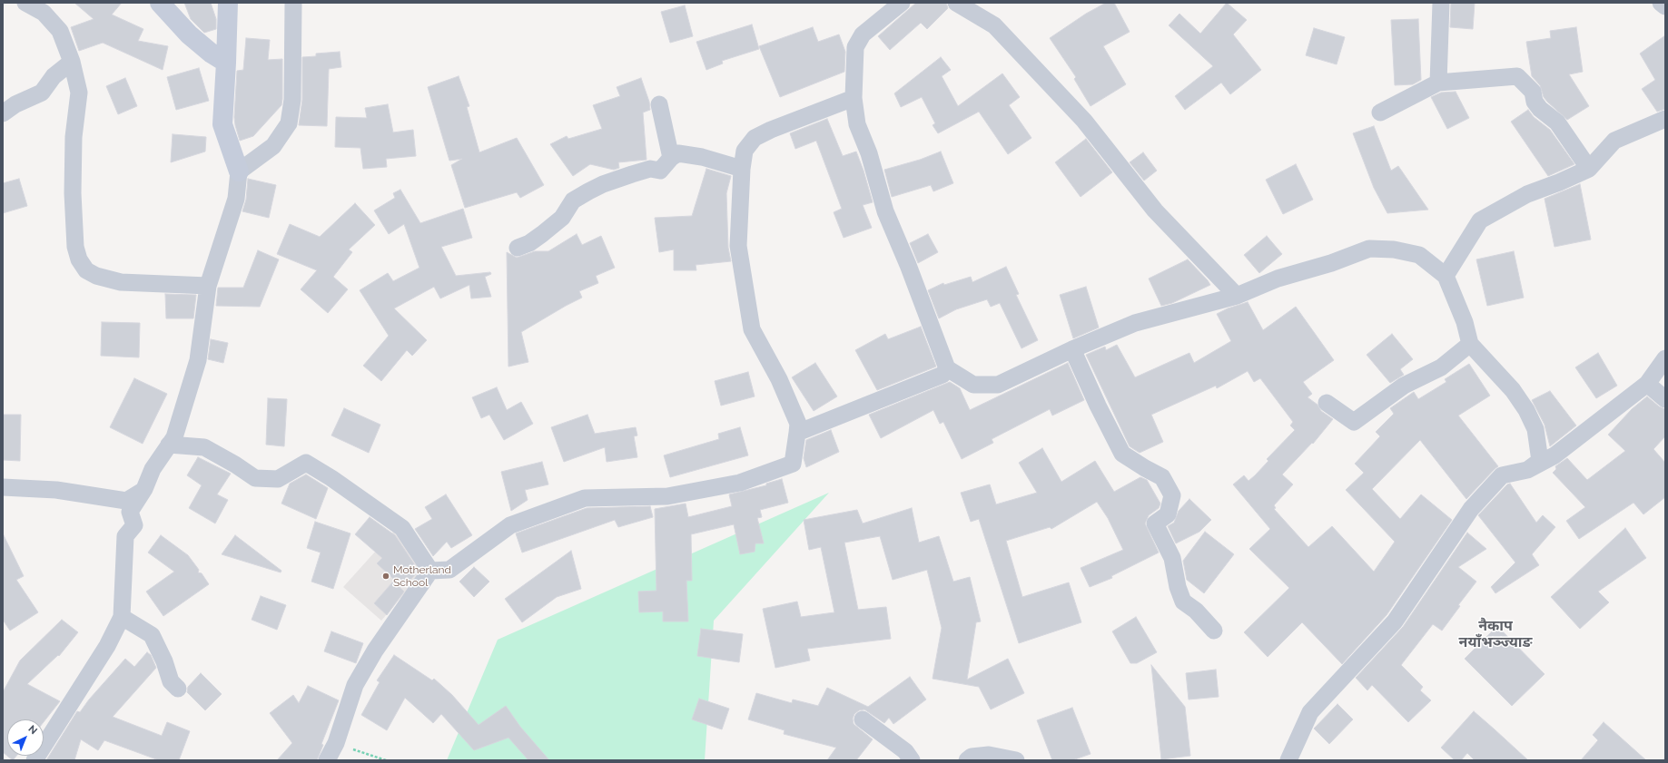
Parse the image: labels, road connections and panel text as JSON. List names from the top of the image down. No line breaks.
{"districts":["नैकाप नयाँभञ्ज्याङ"],"places":["Motherland School"],"north":"top right"}
